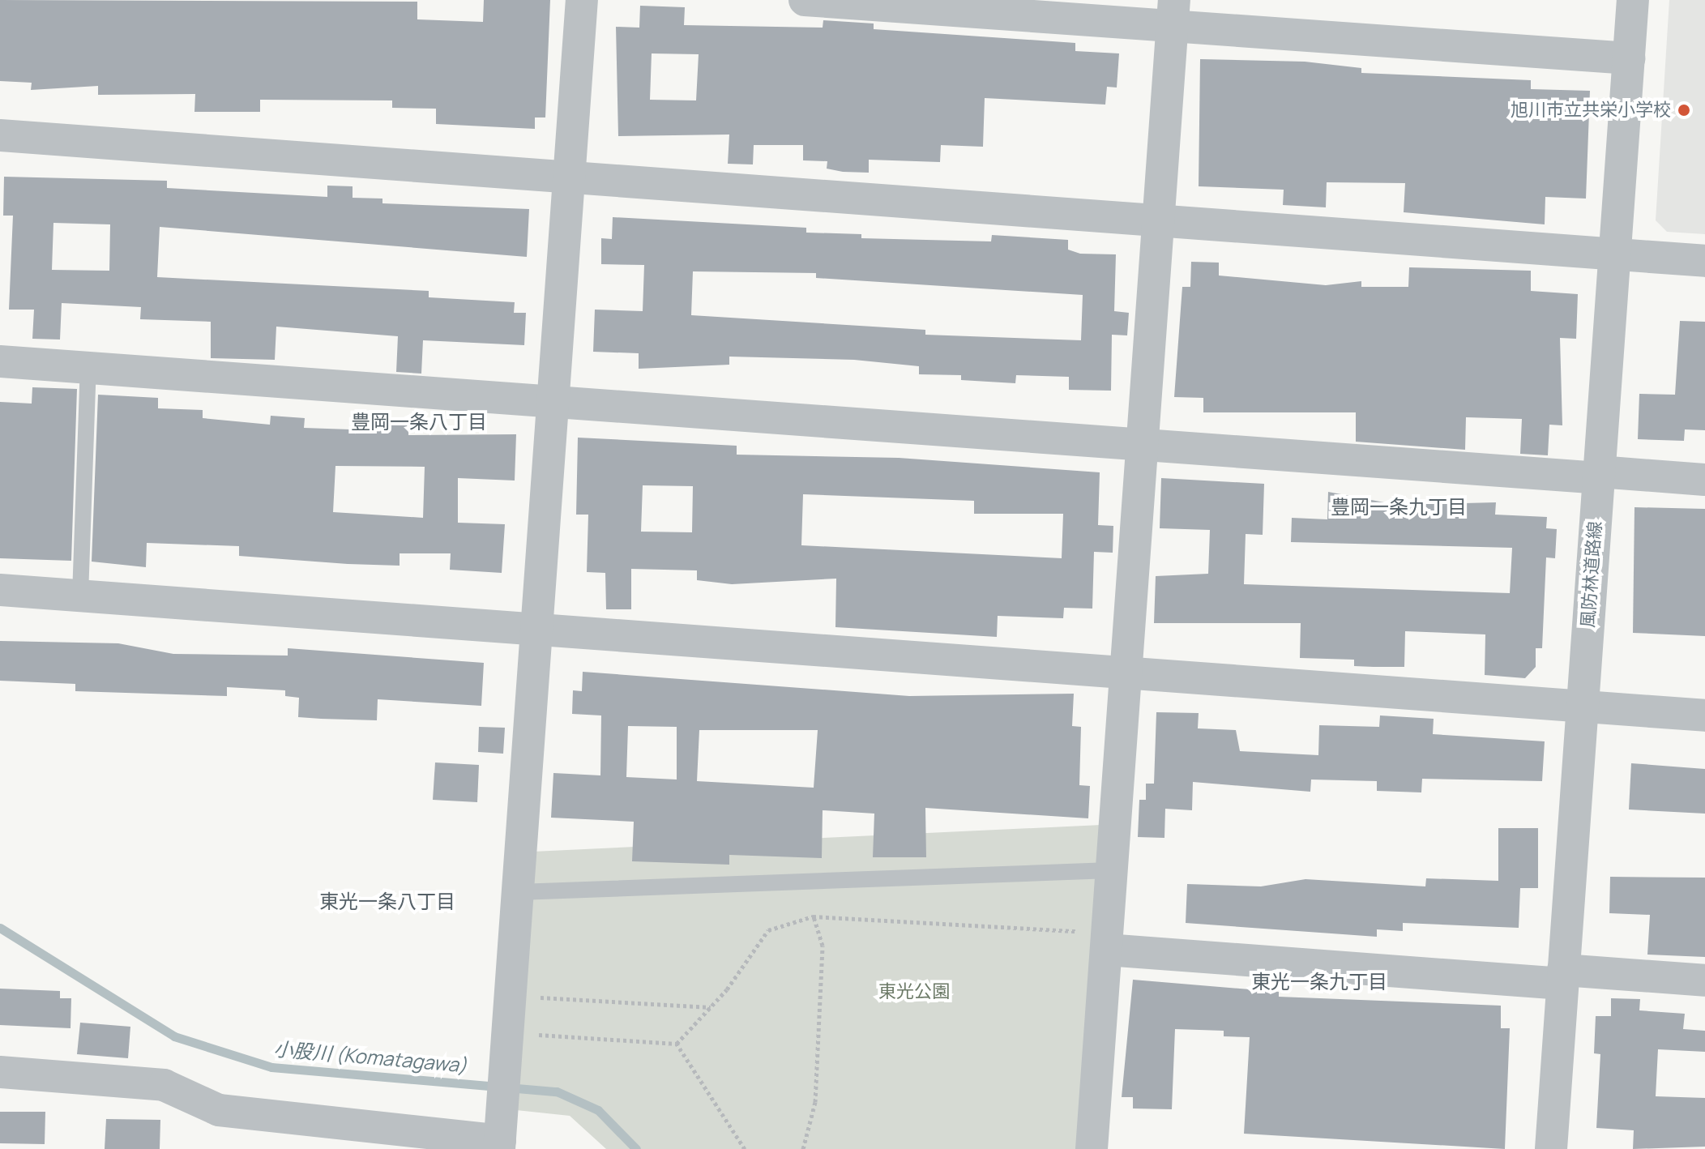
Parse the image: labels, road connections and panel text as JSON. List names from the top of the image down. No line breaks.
{"streets":{"street":["風防林道路線"]},"districts":["豊岡一条八丁目","豊岡一条九丁目","東光一条八丁目","東光一条九丁目"],"water":["小股川 (Komatagawa)"],"parks":["東光公園"],"places":["旭川市立共栄小学校"]}
